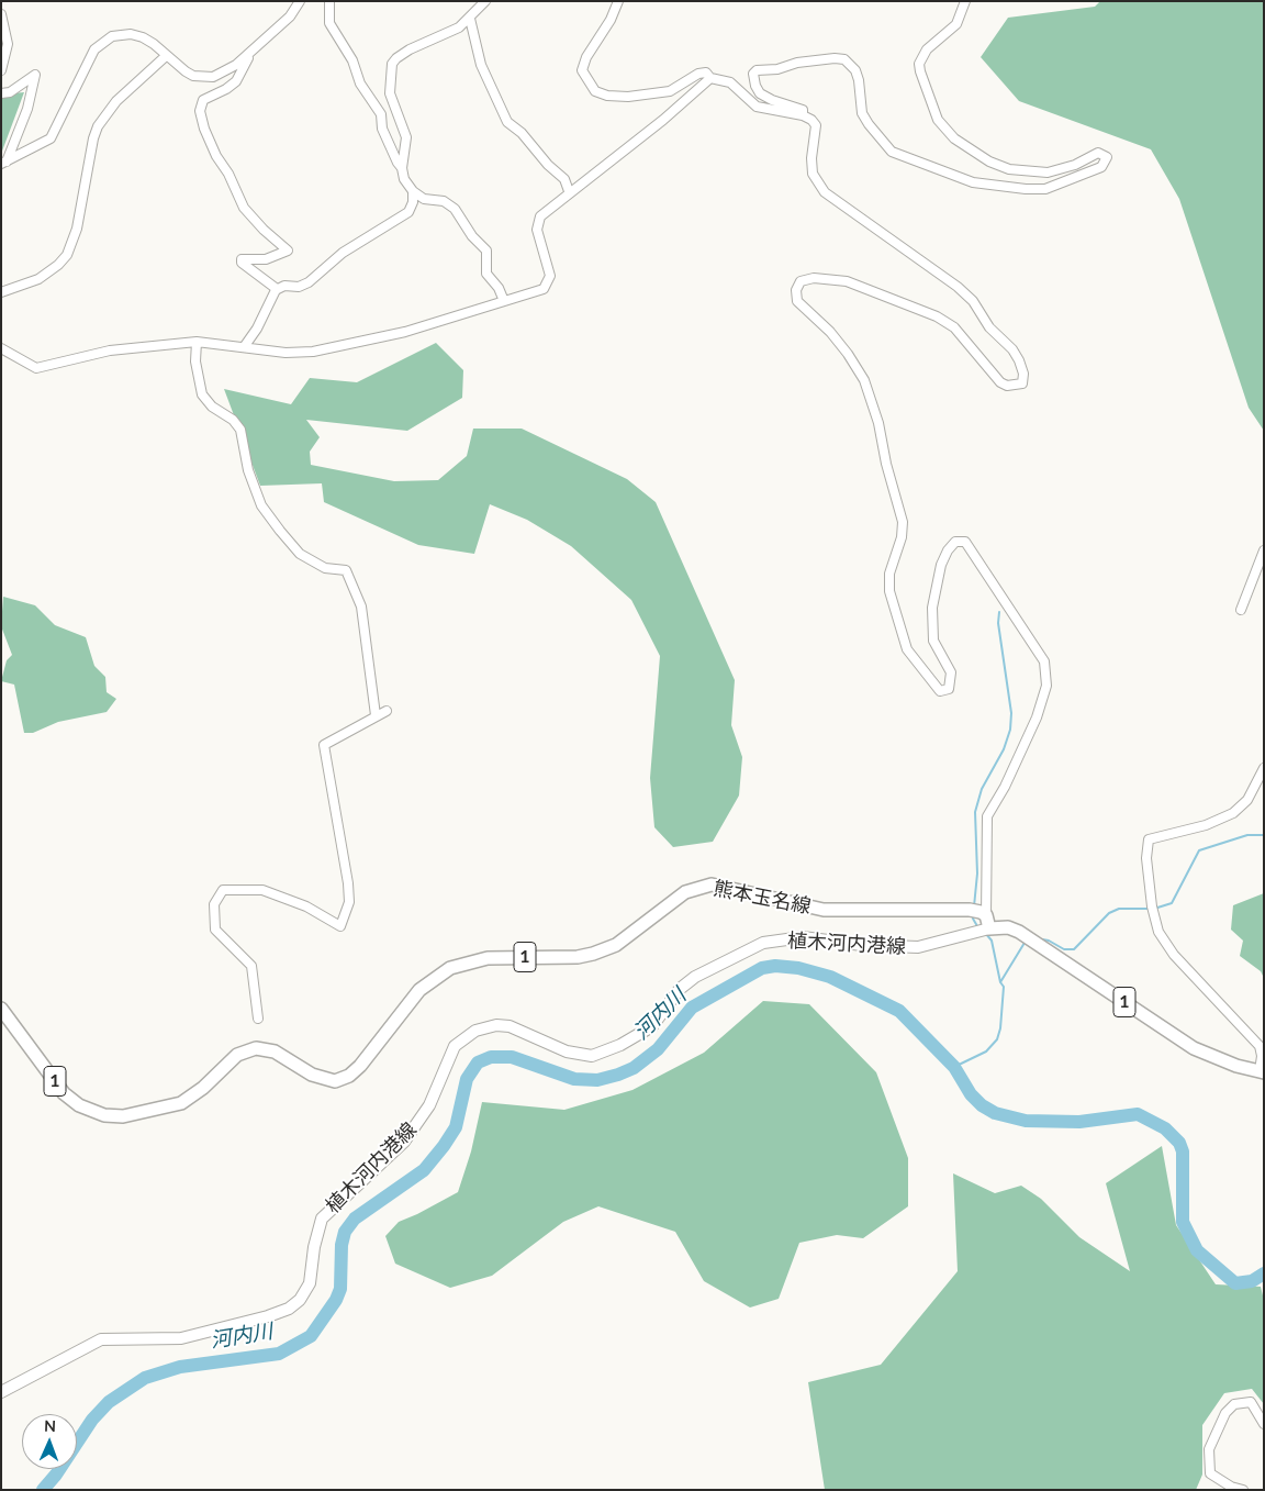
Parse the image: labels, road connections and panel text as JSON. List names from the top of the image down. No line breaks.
{"streets":{"main road":["熊本玉名線","植木河内港線","1"]},"crossings":[["植木河内港線","1"]],"water":["河内川"],"north":"top"}
